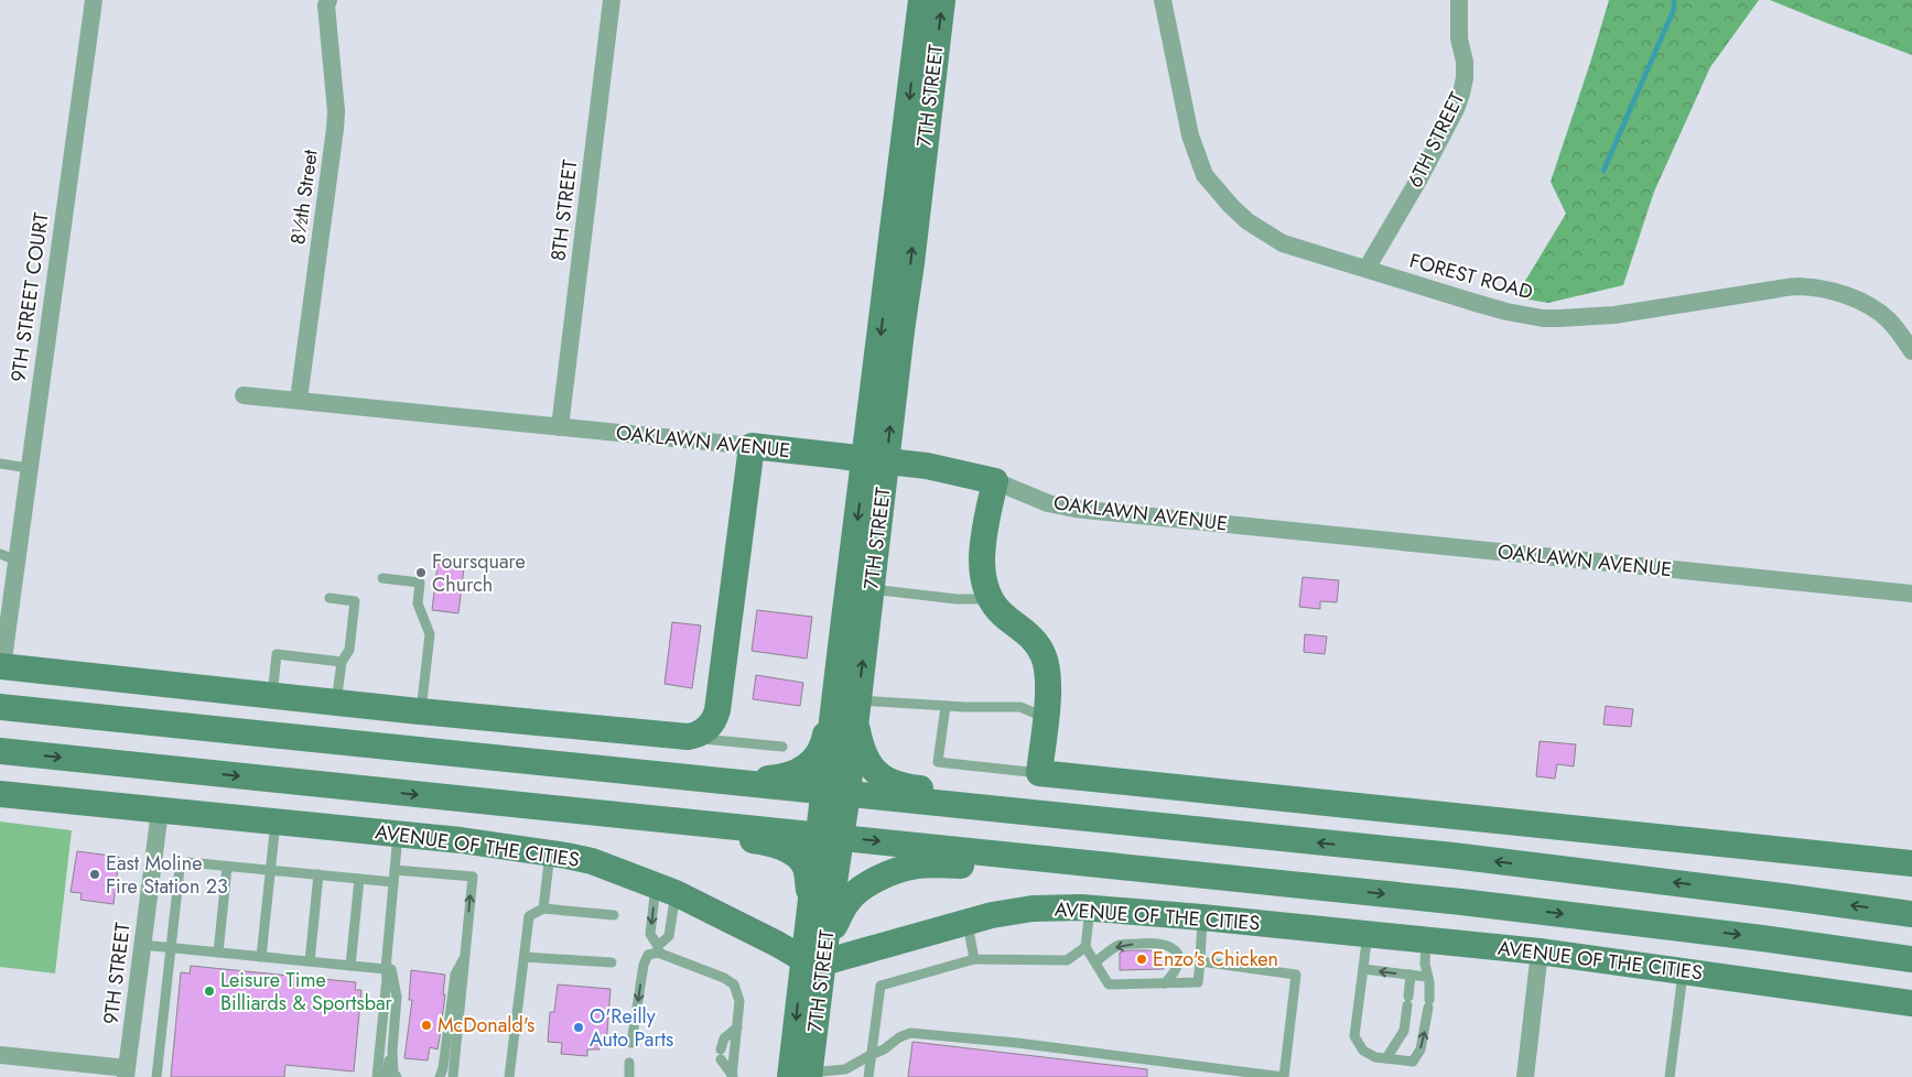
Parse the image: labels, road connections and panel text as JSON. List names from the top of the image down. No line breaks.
{"streets":{"main road":["7TH STREET","OAKLAWN AVENUE","AVENUE OF THE CITIES"],"street":["6TH STREET","8½th Street","8TH STREET","FOREST ROAD","9TH STREET COURT","9TH STREET"]},"crossings":[["7TH STREET","OAKLAWN AVENUE"],["7TH STREET","AVENUE OF THE CITIES"],["6TH STREET","FOREST ROAD"],["8½th Street","OAKLAWN AVENUE"],["8TH STREET","OAKLAWN AVENUE"],["AVENUE OF THE CITIES","9TH STREET"]],"places":["Foursquare Church","East Moline Fire Station 23","Enzo's Chicken","Leisure Time Billiards & Sportsbar","McDonald's","O'Reilly Auto Parts"]}
